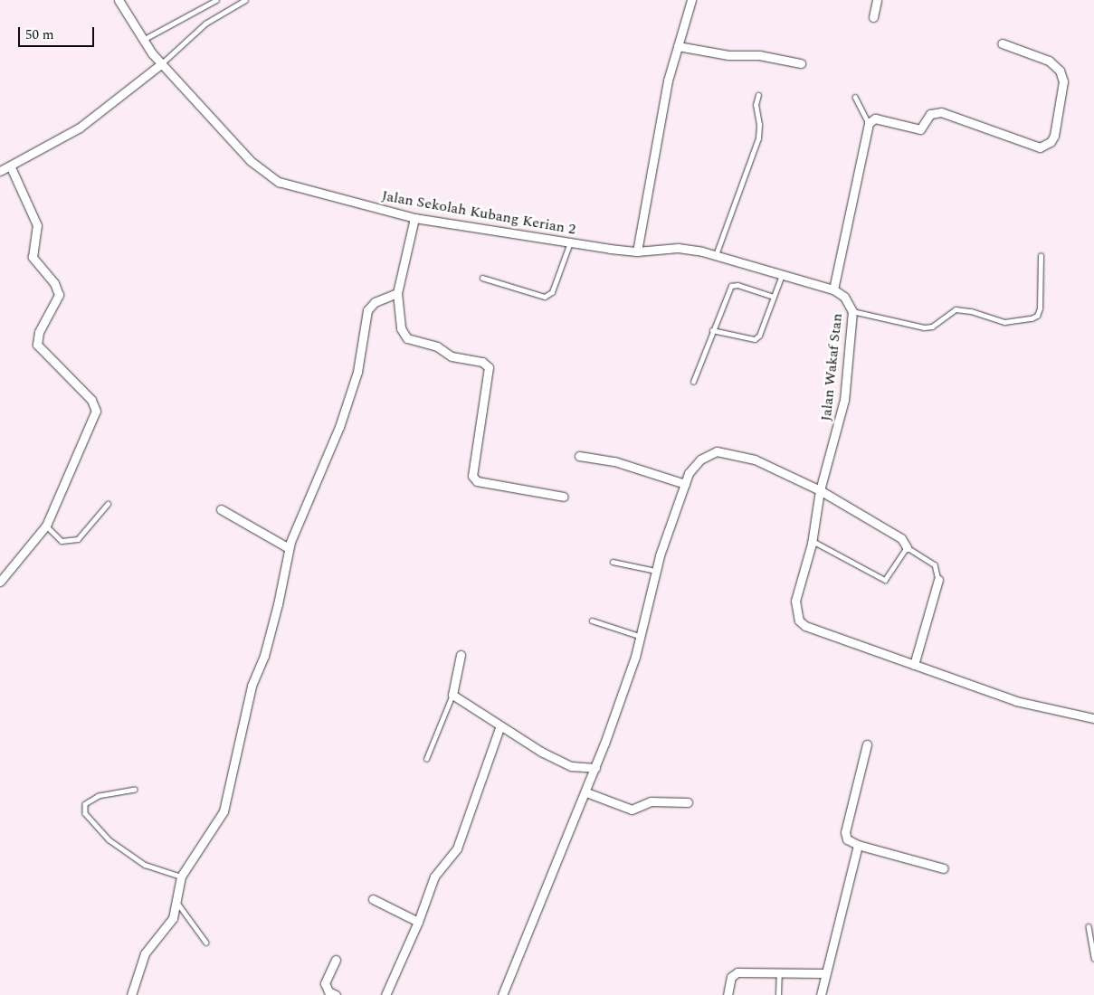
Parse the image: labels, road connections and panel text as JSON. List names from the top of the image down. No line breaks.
{"streets":{"street":["Jalan Sekolah Kubang Kerian 2","Jalan Wakaf Stan"]},"crossings":[["Jalan Sekolah Kubang Kerian 2","Jalan Wakaf Stan"]],"scale_bar":"50 m"}
